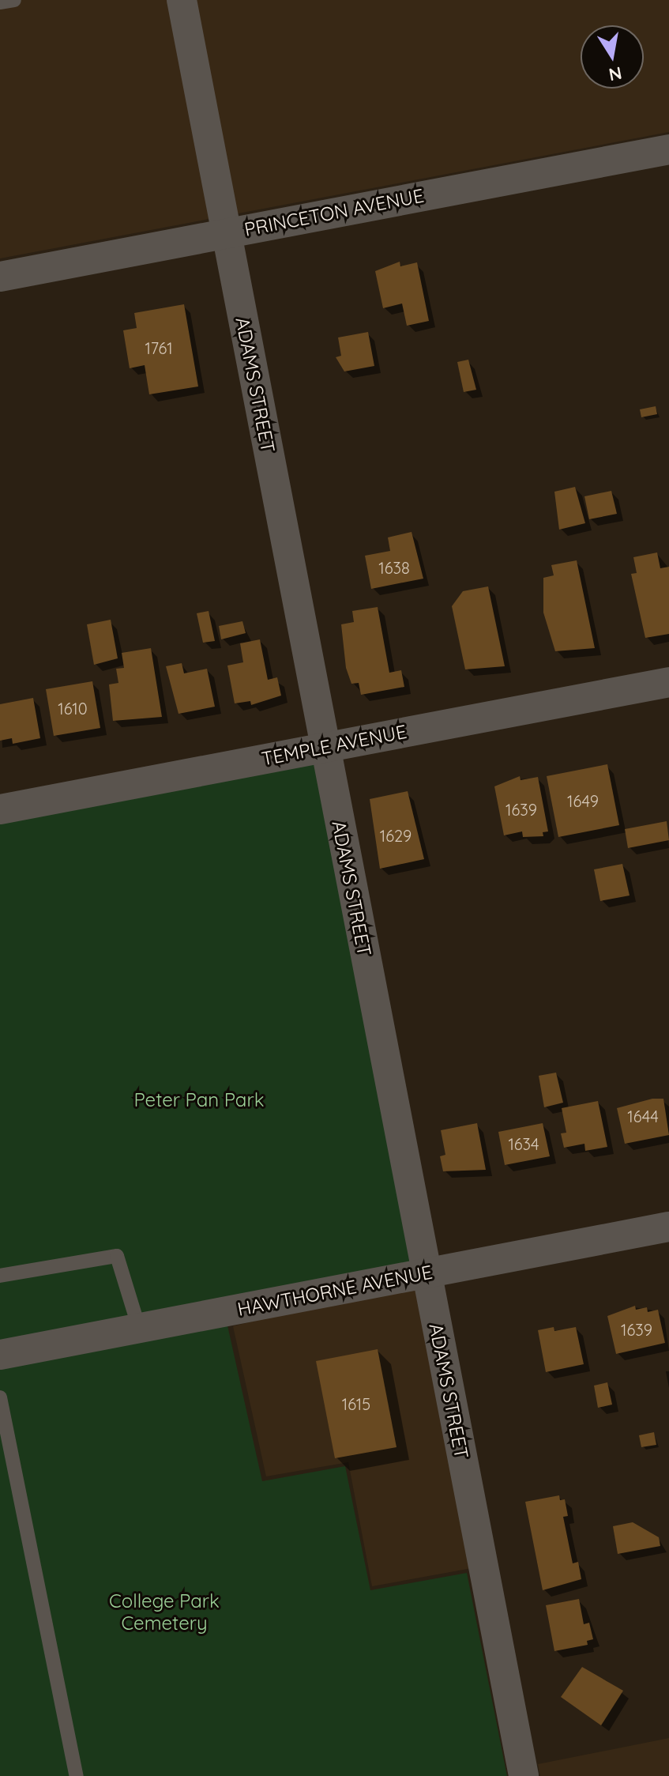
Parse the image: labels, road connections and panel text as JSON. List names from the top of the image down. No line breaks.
{"streets":{"street":["PRINCETON AVENUE","ADAMS STREET","TEMPLE AVENUE","HAWTHORNE AVENUE"]},"crossings":[["PRINCETON AVENUE","ADAMS STREET"],["ADAMS STREET","TEMPLE AVENUE"],["ADAMS STREET","HAWTHORNE AVENUE"]],"parks":["Peter Pan Park","College Park Cemetery"],"house_numbers":["1761","1638","1610","1649","1639","1629","1644","1634","1639","1615"],"north":"bottom"}
